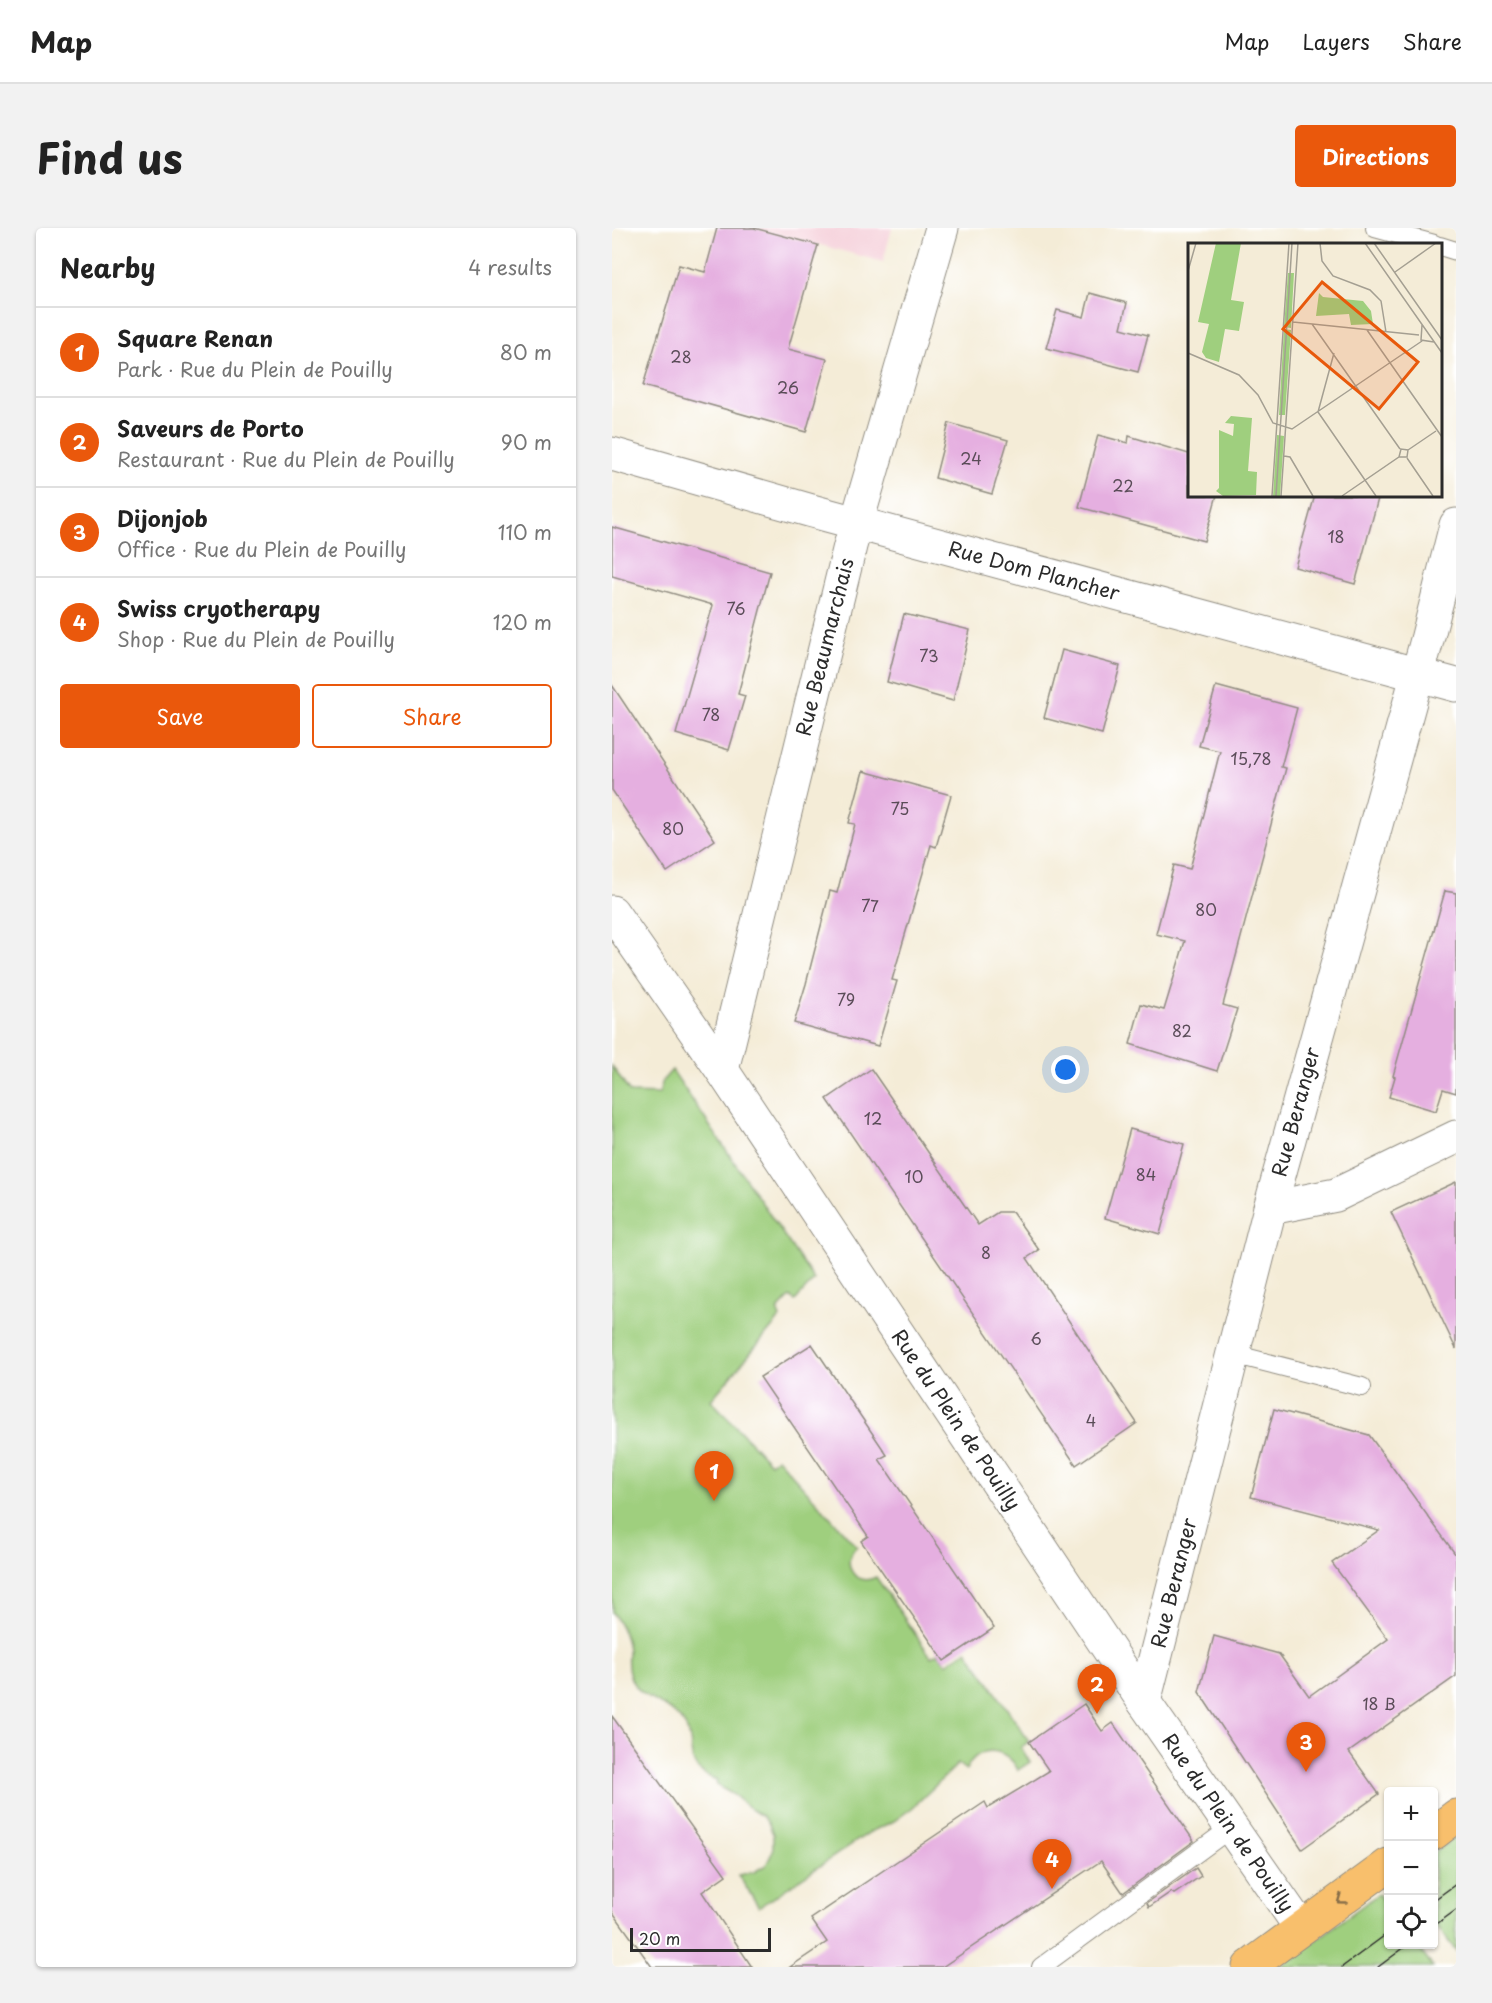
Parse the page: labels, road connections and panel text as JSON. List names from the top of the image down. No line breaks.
{"streets":{"street":["Rue Dom Plancher","Rue Beaumarchais","Rue Beranger","Rue du Plein de Pouilly"]},"crossings":[["Rue Dom Plancher","Rue Beaumarchais"],["Rue Dom Plancher","Rue Beranger"],["Rue Beaumarchais","Rue du Plein de Pouilly"],["Rue Beranger","Rue du Plein de Pouilly"]],"house_numbers":["28","26","24","22","18","76","73","78","15,78","75","80","77","80","79","82","12","84","10","8","6","4","18 B"],"scale_bar":"20 m","page":{"header":"Map","nav":["Map","Layers","Share"],"title":"Find us","buttons":["Directions",["Save","Share"]],"heading":["Nearby","4 results"],"list":[{"mark":"1","name":"Square Renan","note":"Park · Rue du Plein de Pouilly","value":"80 m"},{"mark":"2","name":"Saveurs de Porto","note":"Restaurant · Rue du Plein de Pouilly","value":"90 m"},{"mark":"3","name":"Dijonjob","note":"Office · Rue du Plein de Pouilly","value":"110 m"},{"mark":"4","name":"Swiss cryotherapy","note":"Shop · Rue du Plein de Pouilly","value":"120 m"}],"pins":["1","2","3","4"],"map_buttons":["+","−"],"scale":"20 m"}}
